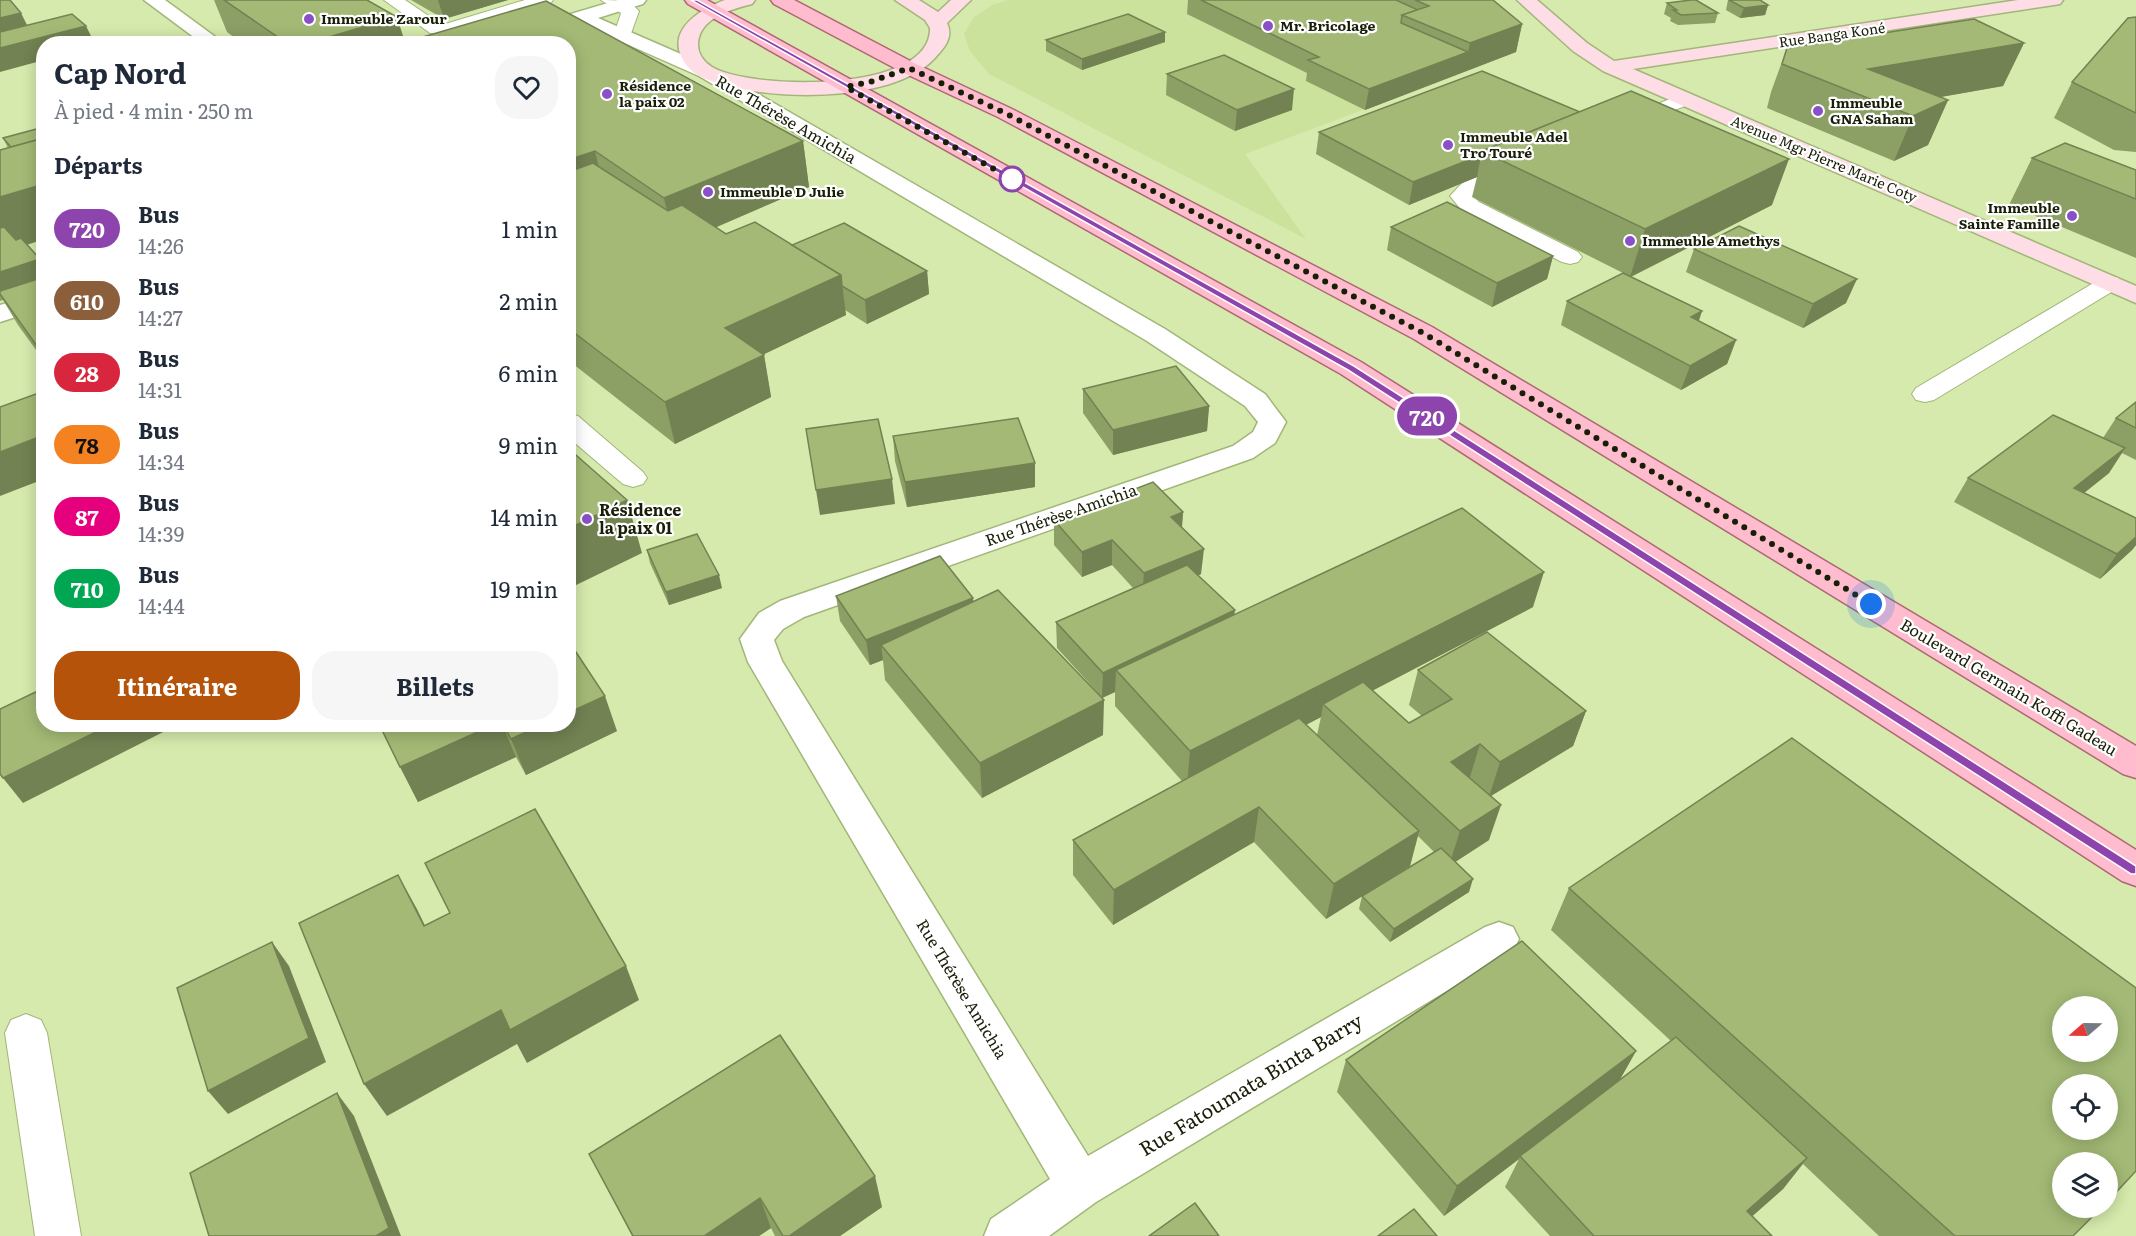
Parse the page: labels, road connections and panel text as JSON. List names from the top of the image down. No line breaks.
{"streets":{"main road":["Boulevard Germain Koffi Gadeau"],"street":["Rue Banga Koné","Rue Thérèse Amichia","Avenue Mgr Pierre Marie Coty","Rue Fatoumata Binta Barry"]},"crossings":[["Rue Banga Koné","Avenue Mgr Pierre Marie Coty"],["Rue Thérèse Amichia","Rue Fatoumata Binta Barry"]],"places":["Immeuble Zarour","Mr. Bricolage","Résidence la paix 02","Immeuble GNA Saham","Immeuble Adel Tro Touré","Immeuble D Julie","Immeuble Sainte Famille","Immeuble Amethys","Résidence la paix 01"],"lines":["bus line 720"],"north":"left","page":{"on_map":"720","heading":[["Cap Nord","À pied · 4 min · 250 m"],"Départs"],"list":[{"mark":"720","name":"Bus","note":"14:26","value":"1 min"},{"mark":"610","name":"Bus","note":"14:27","value":"2 min"},{"mark":"28","name":"Bus","note":"14:31","value":"6 min"},{"mark":"78","name":"Bus","note":"14:34","value":"9 min"},{"mark":"87","name":"Bus","note":"14:39","value":"14 min"},{"mark":"710","name":"Bus","note":"14:44","value":"19 min"}],"buttons":["Itinéraire","Billets"]}}
